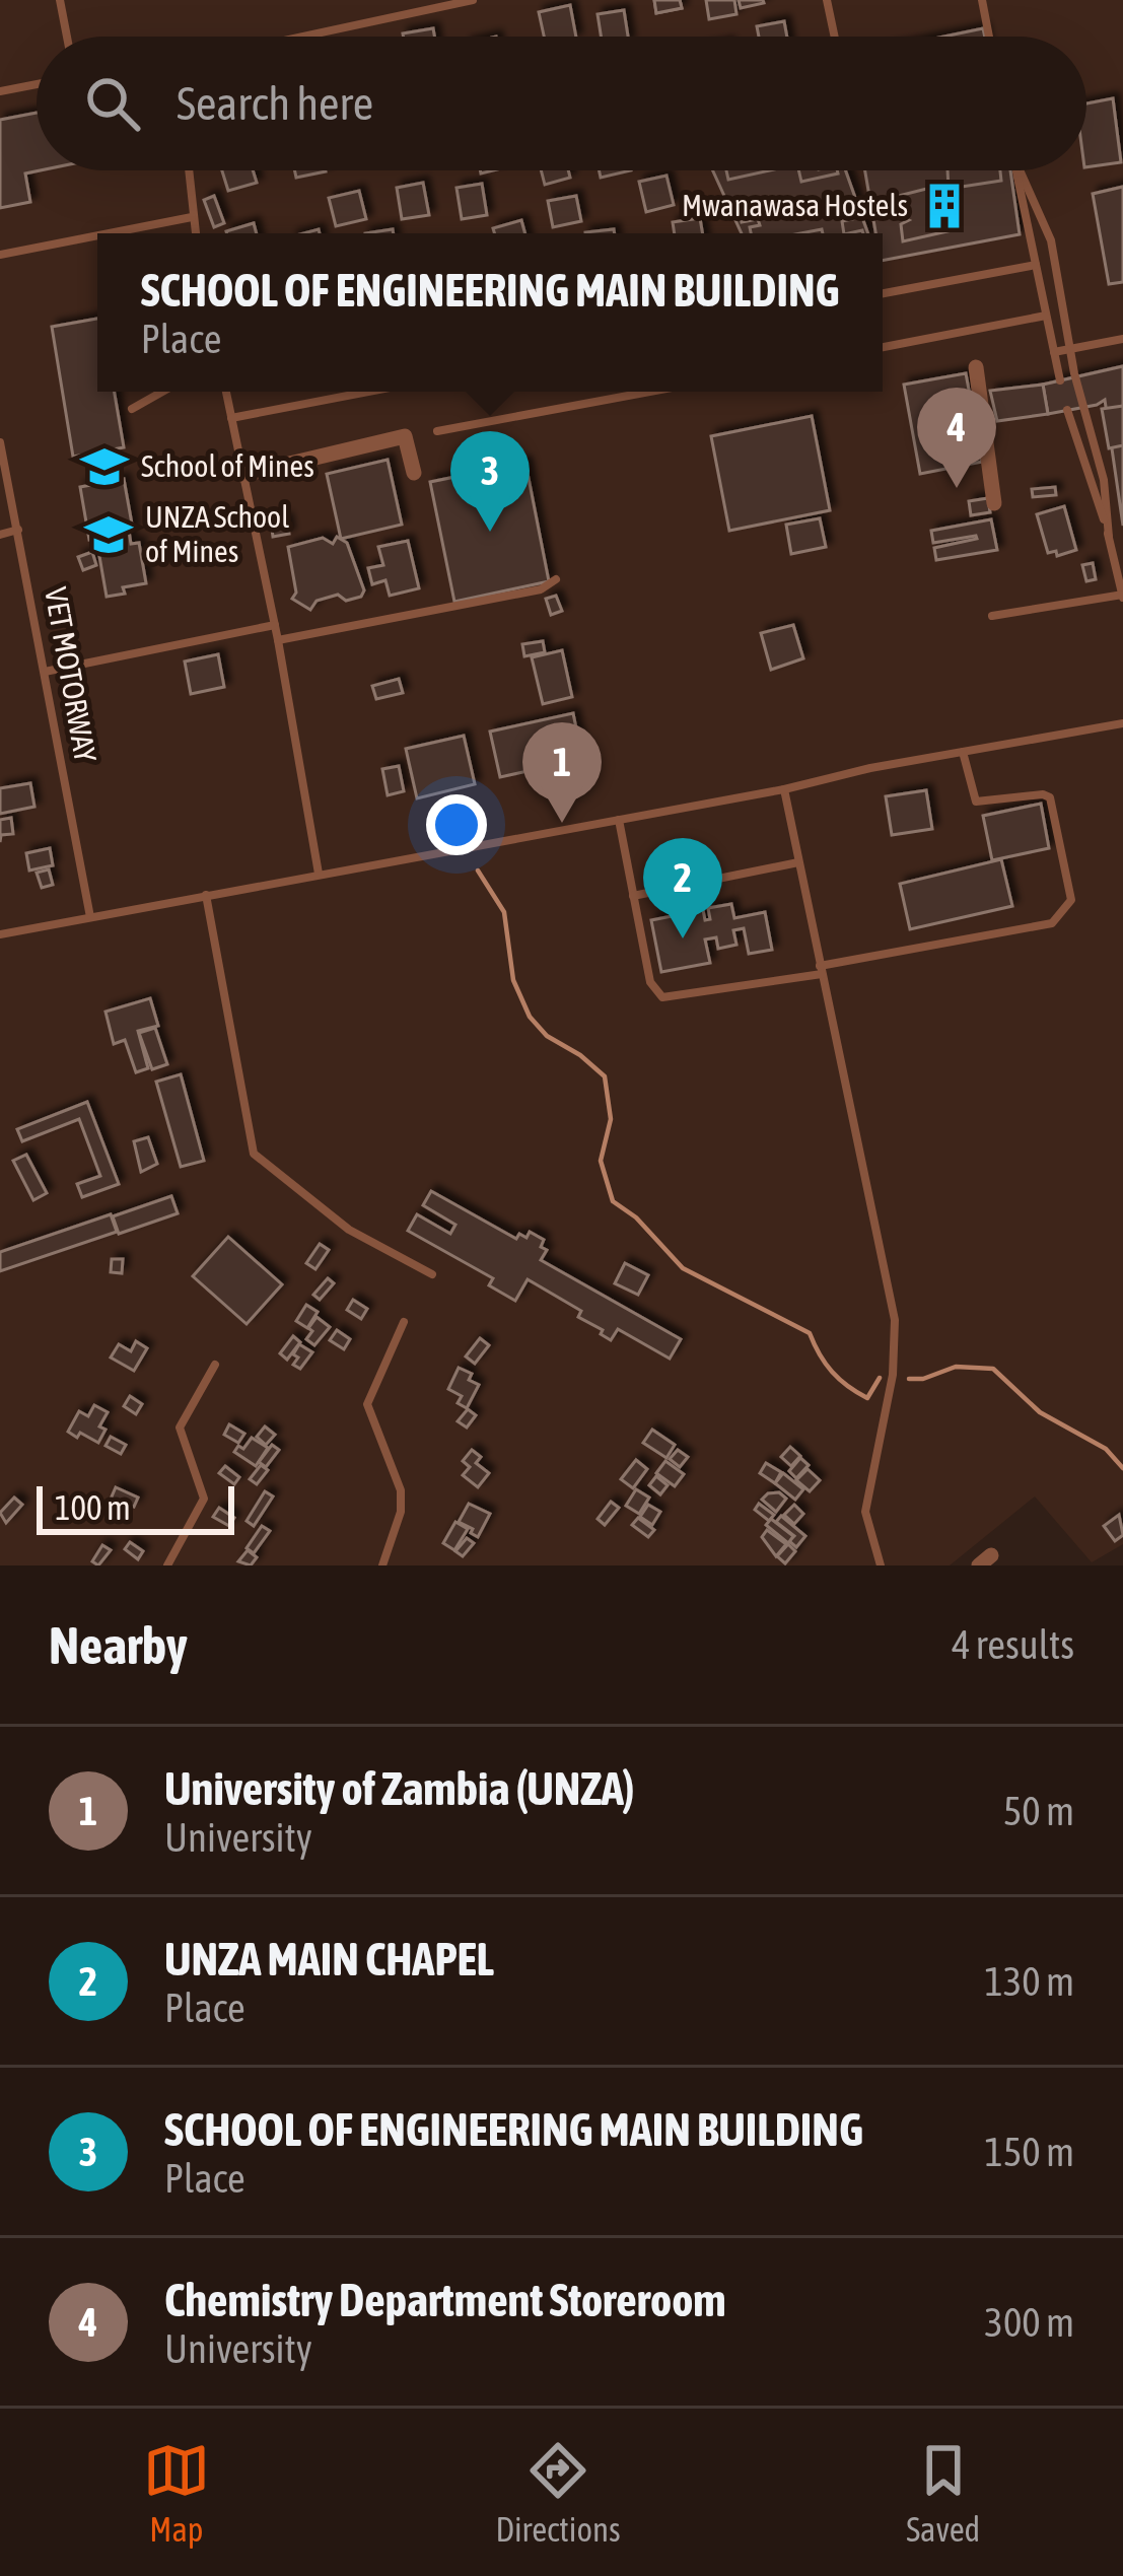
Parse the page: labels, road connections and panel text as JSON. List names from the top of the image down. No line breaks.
{"streets":{"lane":["VET MOTORWAY"]},"places":{"building":["Mwanawasa Hostels"],"school or university":["School of Mines","UNZA School of Mines"]},"scale_bar":"100 m","page":{"search":"Search here","popup":["SCHOOL OF ENGINEERING MAIN BUILDING","Place"],"pins":["4","3","1","2"],"scale":"100 m","heading":["Nearby","4 results"],"list":[{"mark":"1","name":"University of Zambia (UNZA)","note":"University","value":"50 m"},{"mark":"2","name":"UNZA MAIN CHAPEL","note":"Place","value":"130 m"},{"mark":"3","name":"SCHOOL OF ENGINEERING MAIN BUILDING","note":"Place","value":"150 m"},{"mark":"4","name":"Chemistry Department Storeroom","note":"University","value":"300 m"}],"nav":["Map","Directions","Saved"]}}
